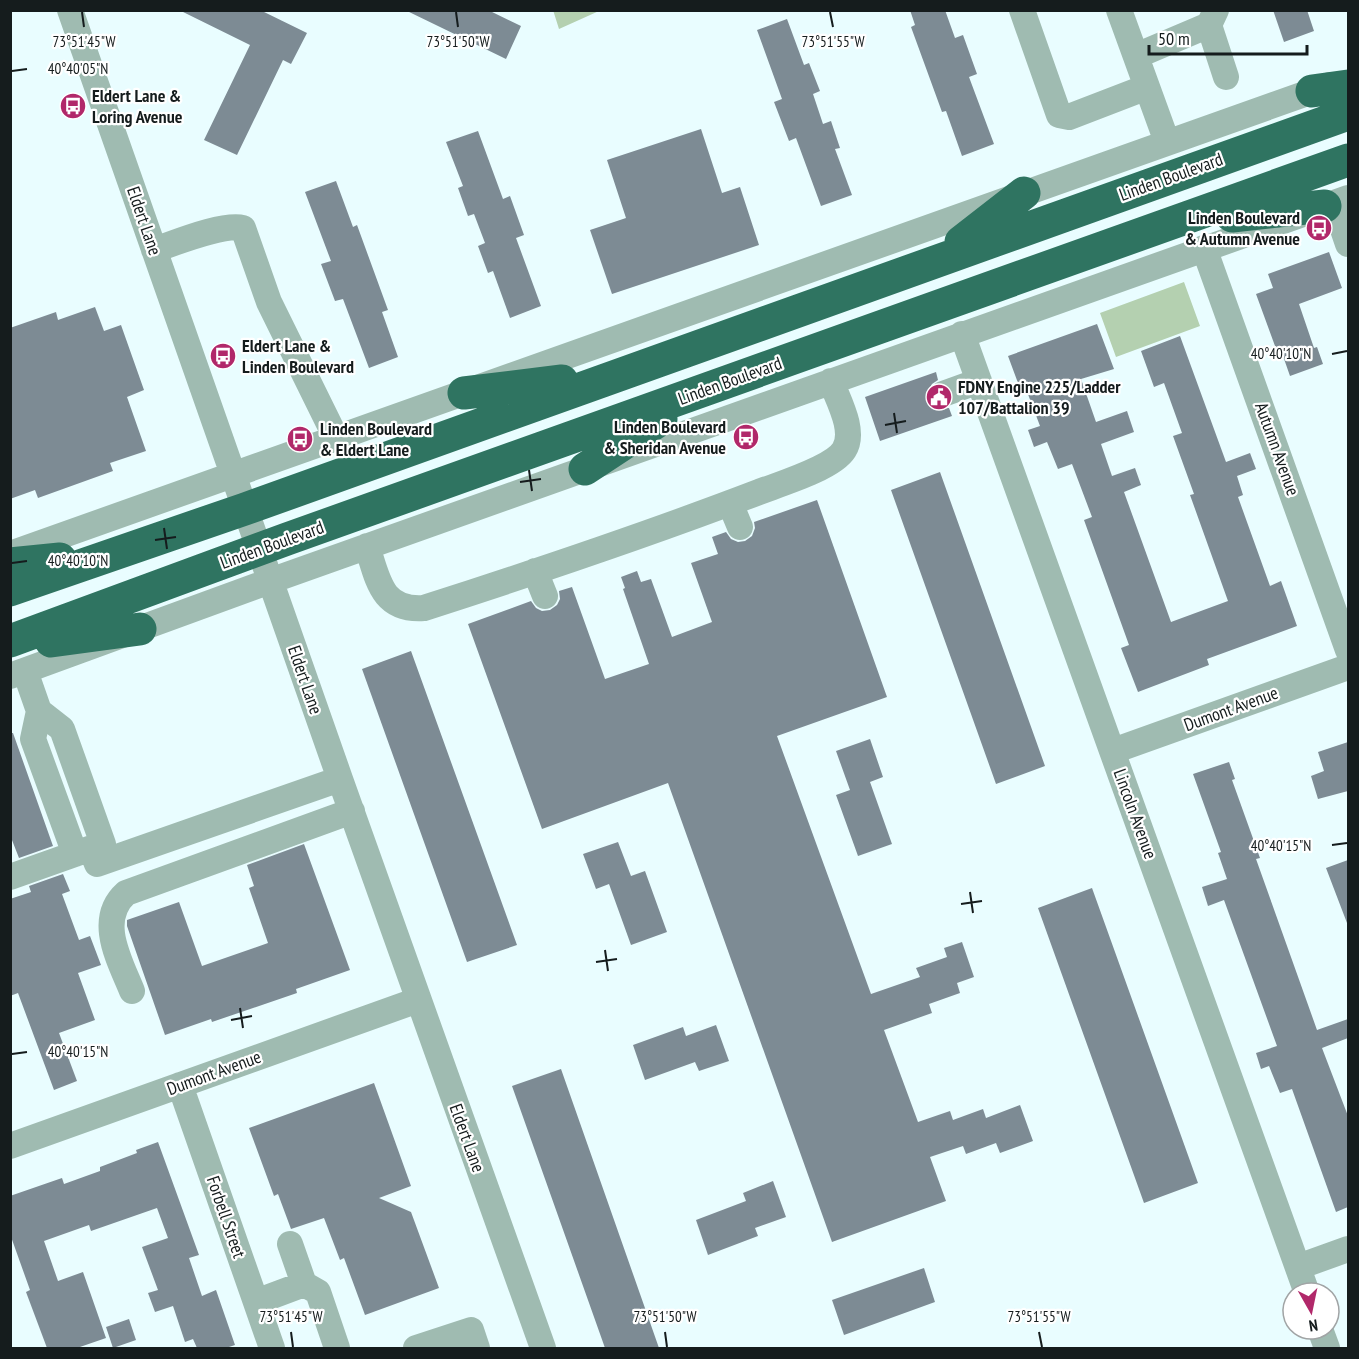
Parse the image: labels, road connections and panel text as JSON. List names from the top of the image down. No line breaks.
{"streets":{"highway":["Linden Boulevard"],"street":["Eldert Lane","Autumn Avenue","Dumont Avenue","Lincoln Avenue","Forbell Street"]},"crossings":[["Linden Boulevard","Eldert Lane"],["Linden Boulevard","Autumn Avenue"],["Linden Boulevard","Lincoln Avenue"],["Eldert Lane","Dumont Avenue"],["Dumont Avenue","Lincoln Avenue"],["Dumont Avenue","Forbell Street"]],"places":{"bus stop":["Eldert Lane & Loring Avenue","Linden Boulevard & Autumn Avenue","Eldert Lane & Linden Boulevard","Linden Boulevard & Sheridan Avenue","Linden Boulevard & Eldert Lane"],"public building":["FDNY Engine 225/Ladder 107/Battalion 39"]},"scale_bar":"50 m","north":"bottom","coordinates":["73°51'45\"W","73°51'50\"W","73°51'55\"W","40°40'05\"N","40°40'10\"N","40°40'15\"N"]}
